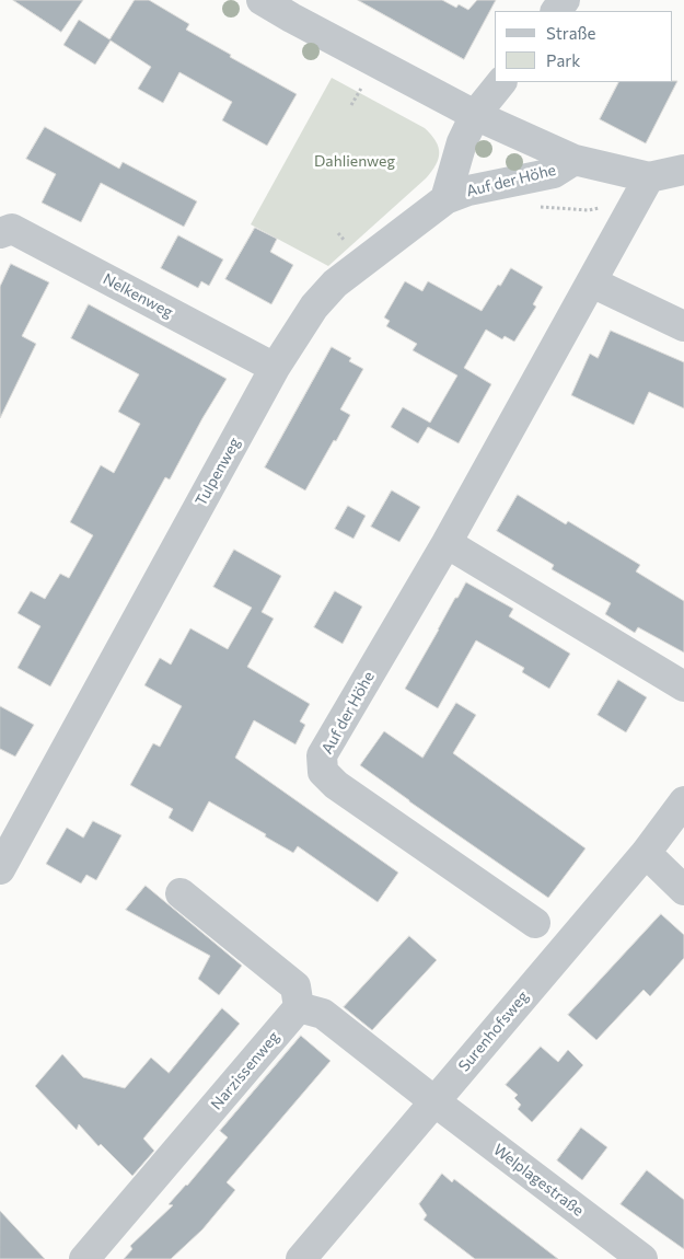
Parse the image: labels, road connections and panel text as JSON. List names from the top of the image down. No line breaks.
{"streets":{"street":["Auf der Höhe","Nelkenweg","Tulpenweg","Surenhofsweg","Narzissenweg","Welplagestraße"]},"crossings":[["Auf der Höhe","Tulpenweg"],["Nelkenweg","Tulpenweg"],["Surenhofsweg","Welplagestraße"]],"parks":["Dahlienweg"],"legend":["Straße","Park"]}
